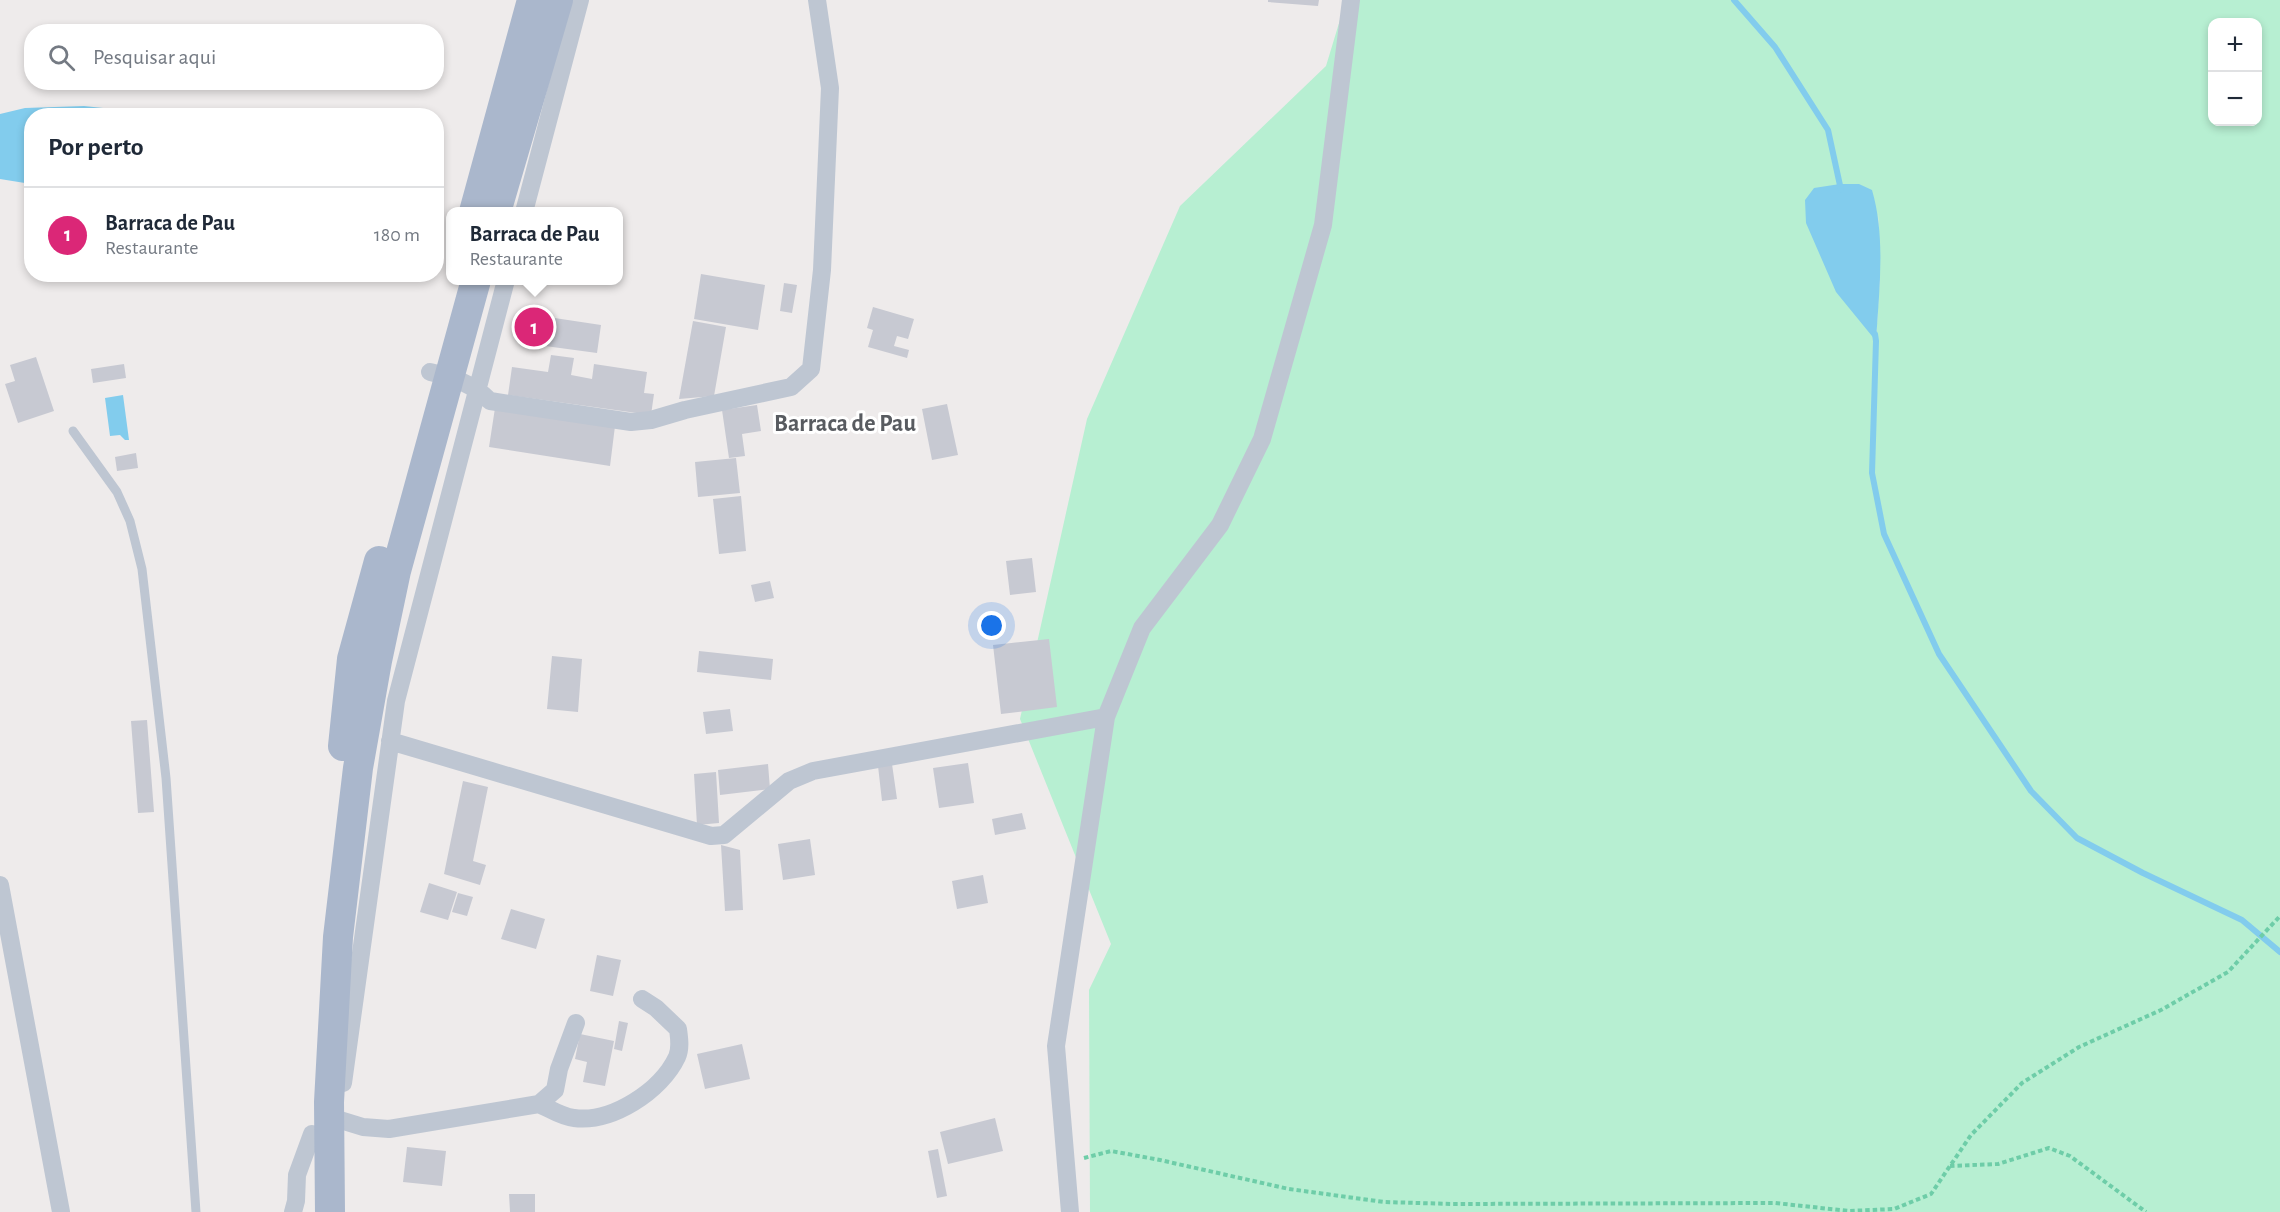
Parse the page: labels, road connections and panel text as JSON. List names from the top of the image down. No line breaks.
{"districts":["Barraca de Pau"],"page":{"map_buttons":["+","−"],"search":"Pesquisar aqui","heading":"Por perto","list":[{"mark":"1","name":"Barraca de Pau","note":"Restaurante","value":"180 m"}],"popup":["Barraca de Pau","Restaurante"],"pins":"1"}}
